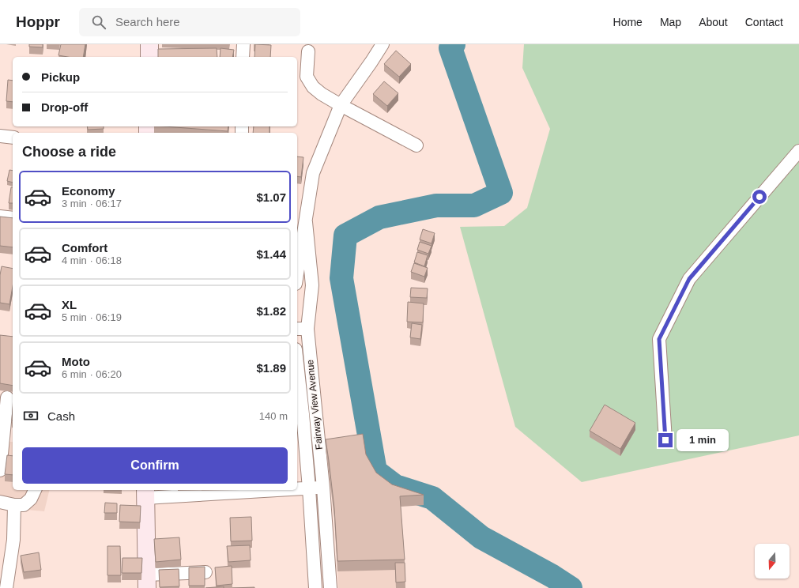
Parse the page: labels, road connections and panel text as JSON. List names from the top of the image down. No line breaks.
{"streets":{"street":["Fairway View Avenue"]},"north":"bottom","page":{"header":"Hoppr","search":"Search here","nav":["Home","Map","About","Contact"],"banner":["Pickup","Drop-off"],"heading":"Choose a ride","list":[{"name":"Economy","note":"3 min · 06:17","value":"$1.07"},{"name":"Comfort","note":"4 min · 06:18","value":"$1.44"},{"name":"XL","note":"5 min · 06:19","value":"$1.82"},{"name":"Moto","note":"6 min · 06:20","value":"$1.89"}],"pay":["Cash","140 m"],"bubble":"1 min","buttons":"Confirm"}}
